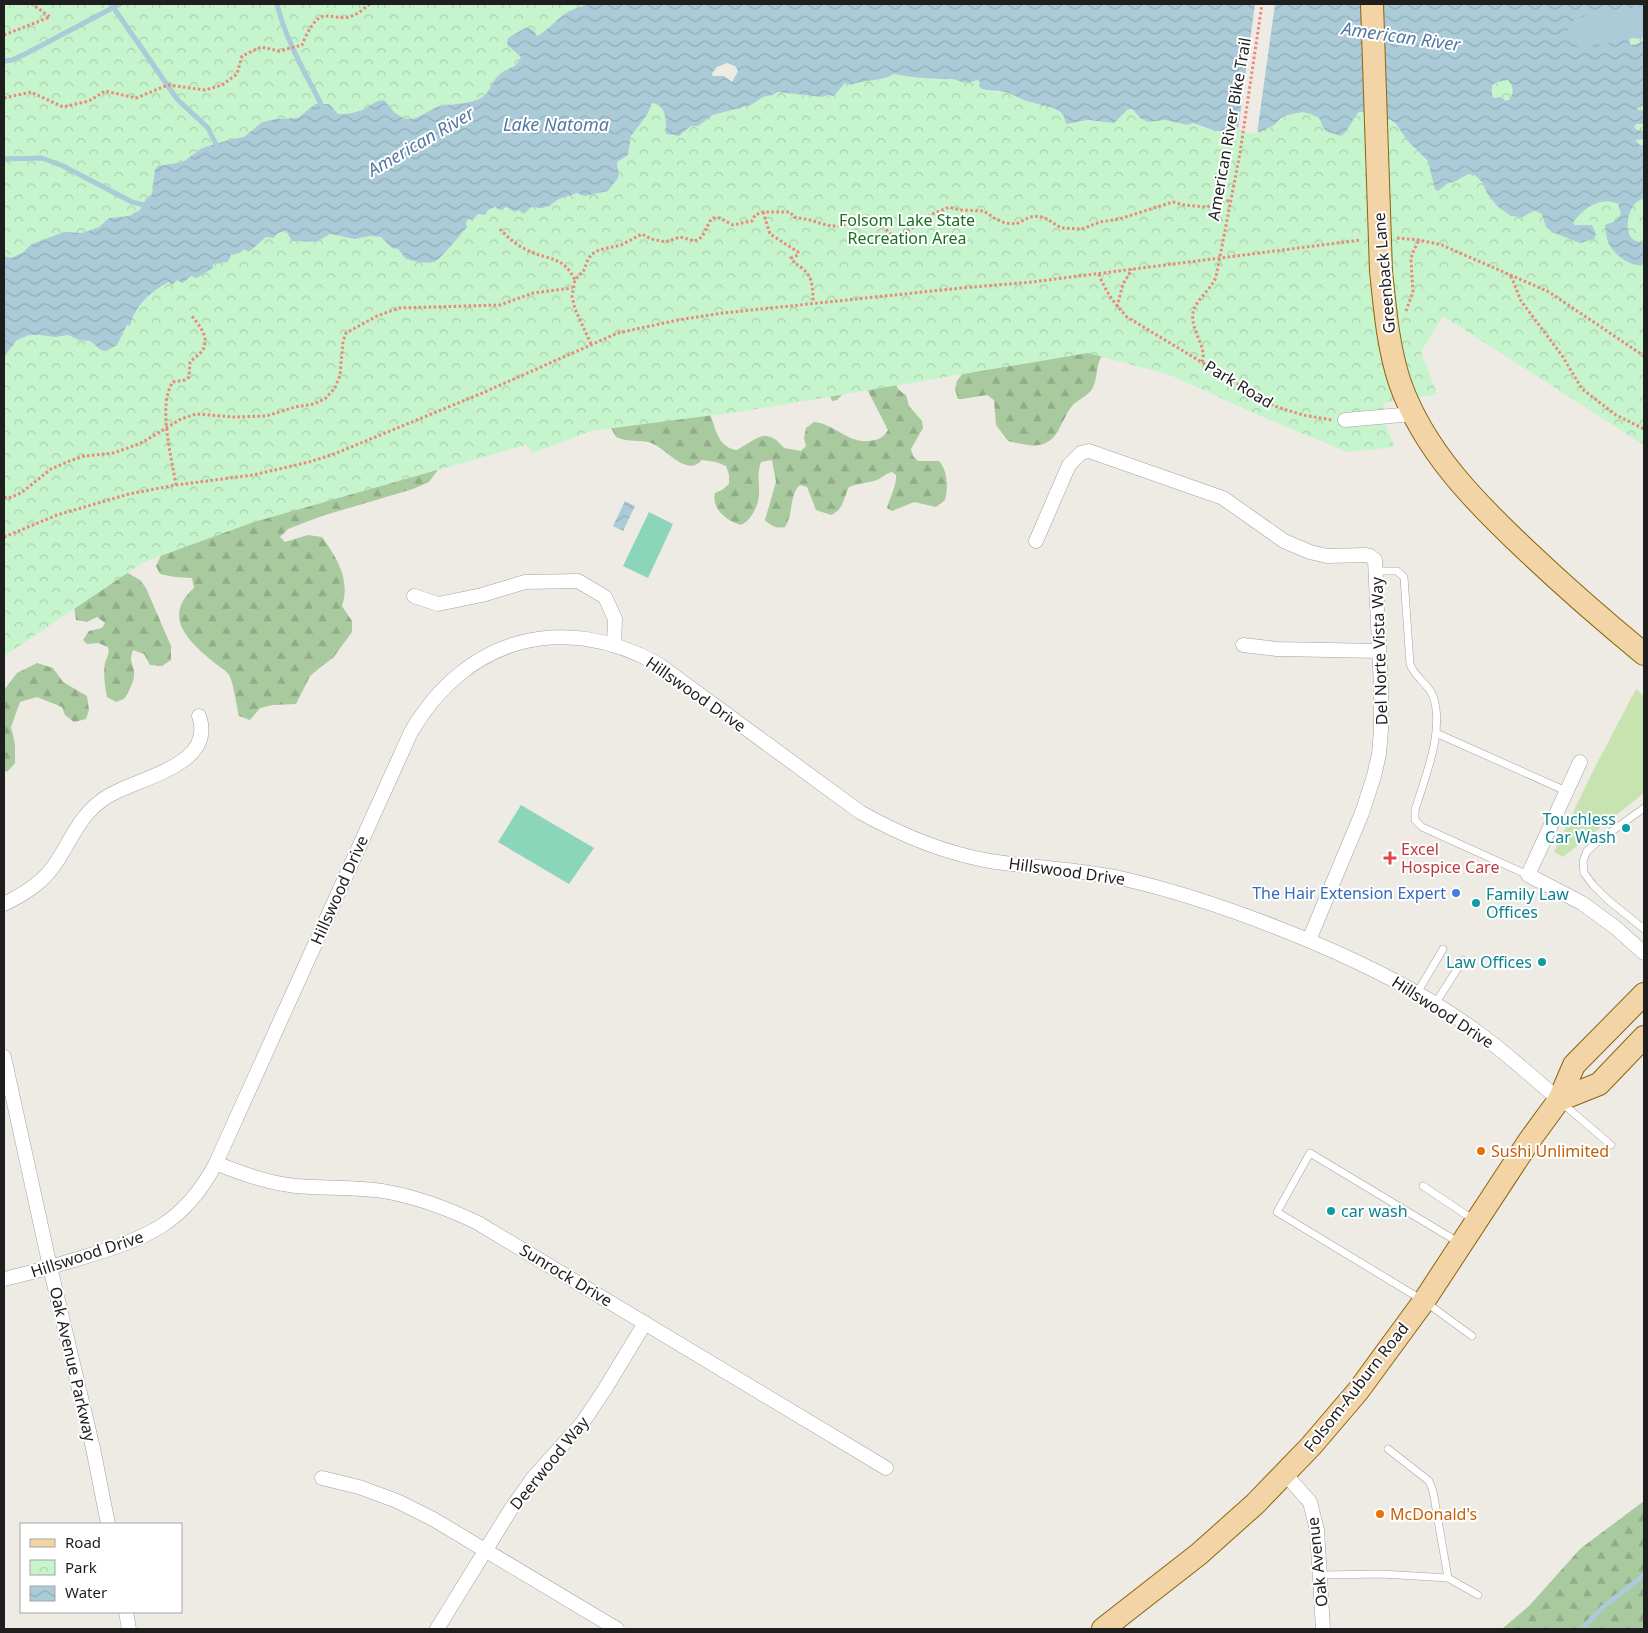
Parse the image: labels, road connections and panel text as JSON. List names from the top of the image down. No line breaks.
{"streets":{"main road":["Greenback Lane","Folsom-Auburn Road"],"street":["Del Norte Vista Way","Hillswood Drive","Sunrock Drive","Oak Avenue Parkway","Deerwood Way","Oak Avenue"],"path":["American River Bike Trail","Park Road"]},"crossings":[["American River Bike Trail","Park Road"],["Del Norte Vista Way","Hillswood Drive"],["Hillswood Drive","Sunrock Drive"],["Hillswood Drive","Oak Avenue Parkway"],["Hillswood Drive","Folsom-Auburn Road"],["Sunrock Drive","Deerwood Way"],["Folsom-Auburn Road","Oak Avenue"]],"water":["American River","Lake Natoma"],"parks":["Folsom Lake State Recreation Area"],"places":{"other":["Touchless Car Wash","The Hair Extension Expert","Family Law Offices","Law Offices","Sushi Unlimited","car wash","McDonald's"],"health":["Excel Hospice Care"]},"legend":["Road","Park","Water"]}
